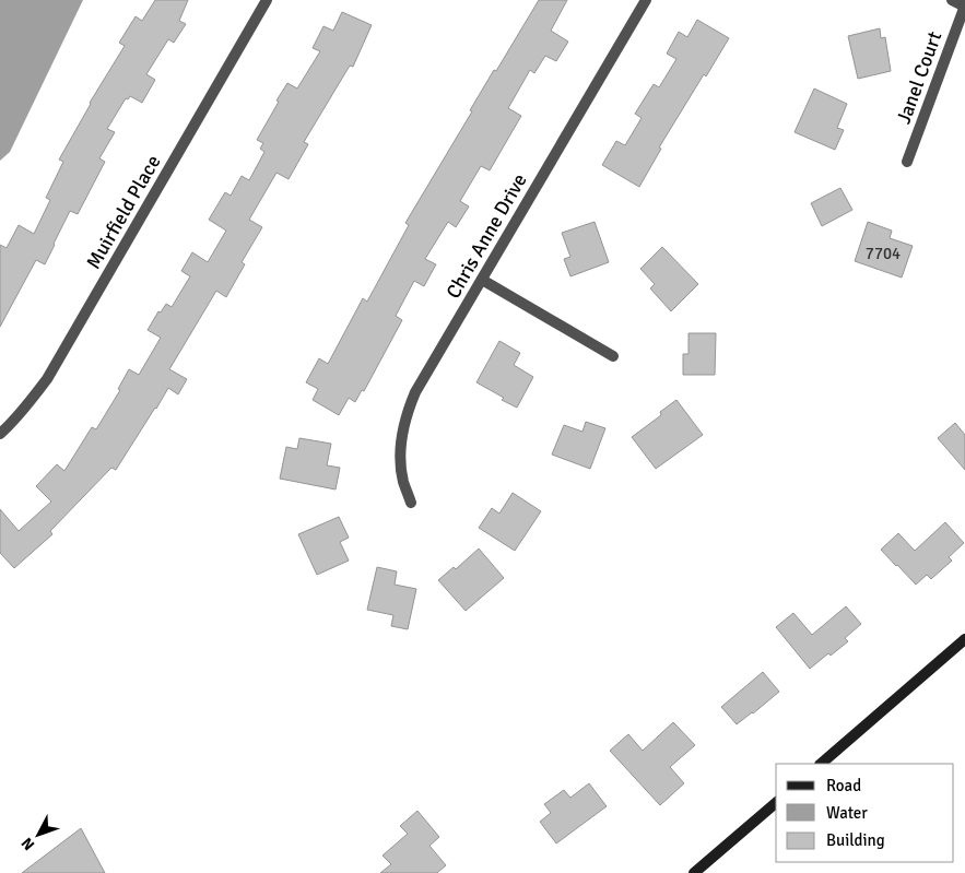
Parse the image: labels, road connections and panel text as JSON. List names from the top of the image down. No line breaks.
{"streets":{"street":["Janel Court","Muirfield Place","Chris Anne Drive"]},"house_numbers":["7704"],"legend":["Road","Water","Building"],"north":"bottom left"}
